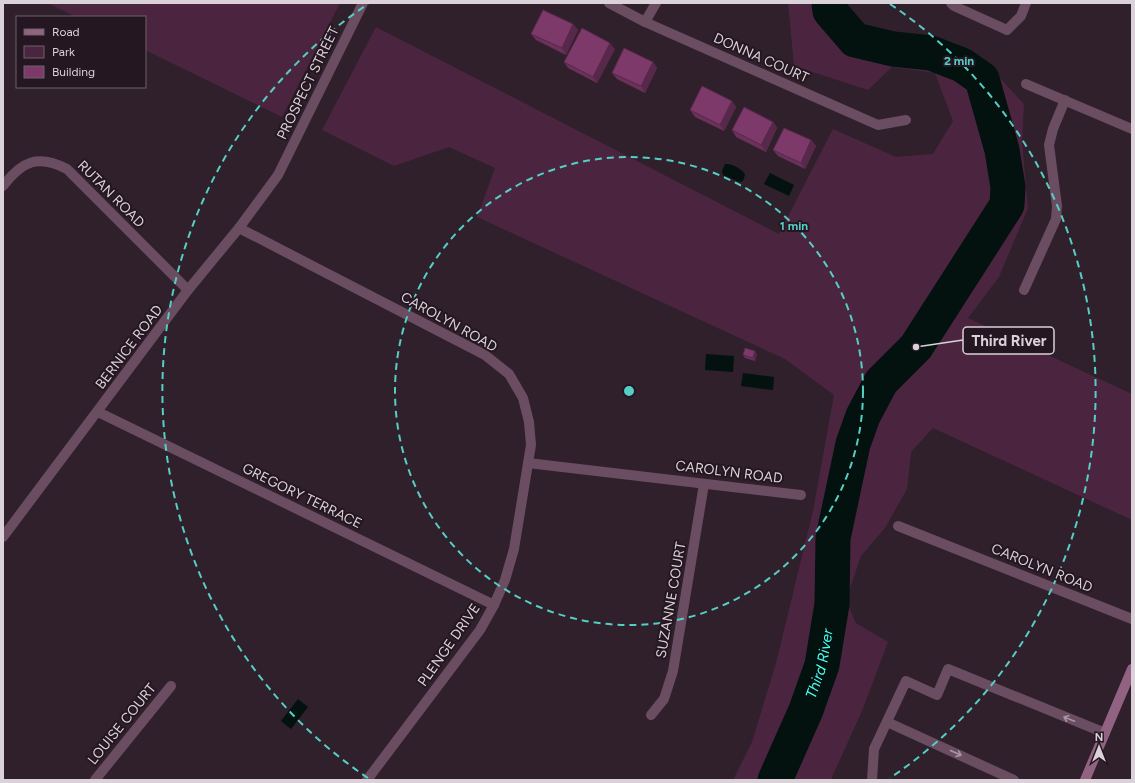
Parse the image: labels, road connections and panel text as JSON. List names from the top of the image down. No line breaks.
{"streets":{"street":["DONNA COURT","PROSPECT STREET","RUTAN ROAD","CAROLYN ROAD","BERNICE ROAD","GREGORY TERRACE","SUZANNE COURT","PLENGE DRIVE","LOUISE COURT"]},"crossings":[["PROSPECT STREET","BERNICE ROAD"],["RUTAN ROAD","BERNICE ROAD"],["CAROLYN ROAD","BERNICE ROAD"],["CAROLYN ROAD","SUZANNE COURT"],["CAROLYN ROAD","PLENGE DRIVE"],["BERNICE ROAD","GREGORY TERRACE"],["GREGORY TERRACE","PLENGE DRIVE"]],"water":["Third River"],"places":["Third River"],"legend":["Road","Park","Building"],"north":"top","rings":["2 min","1 min"]}
